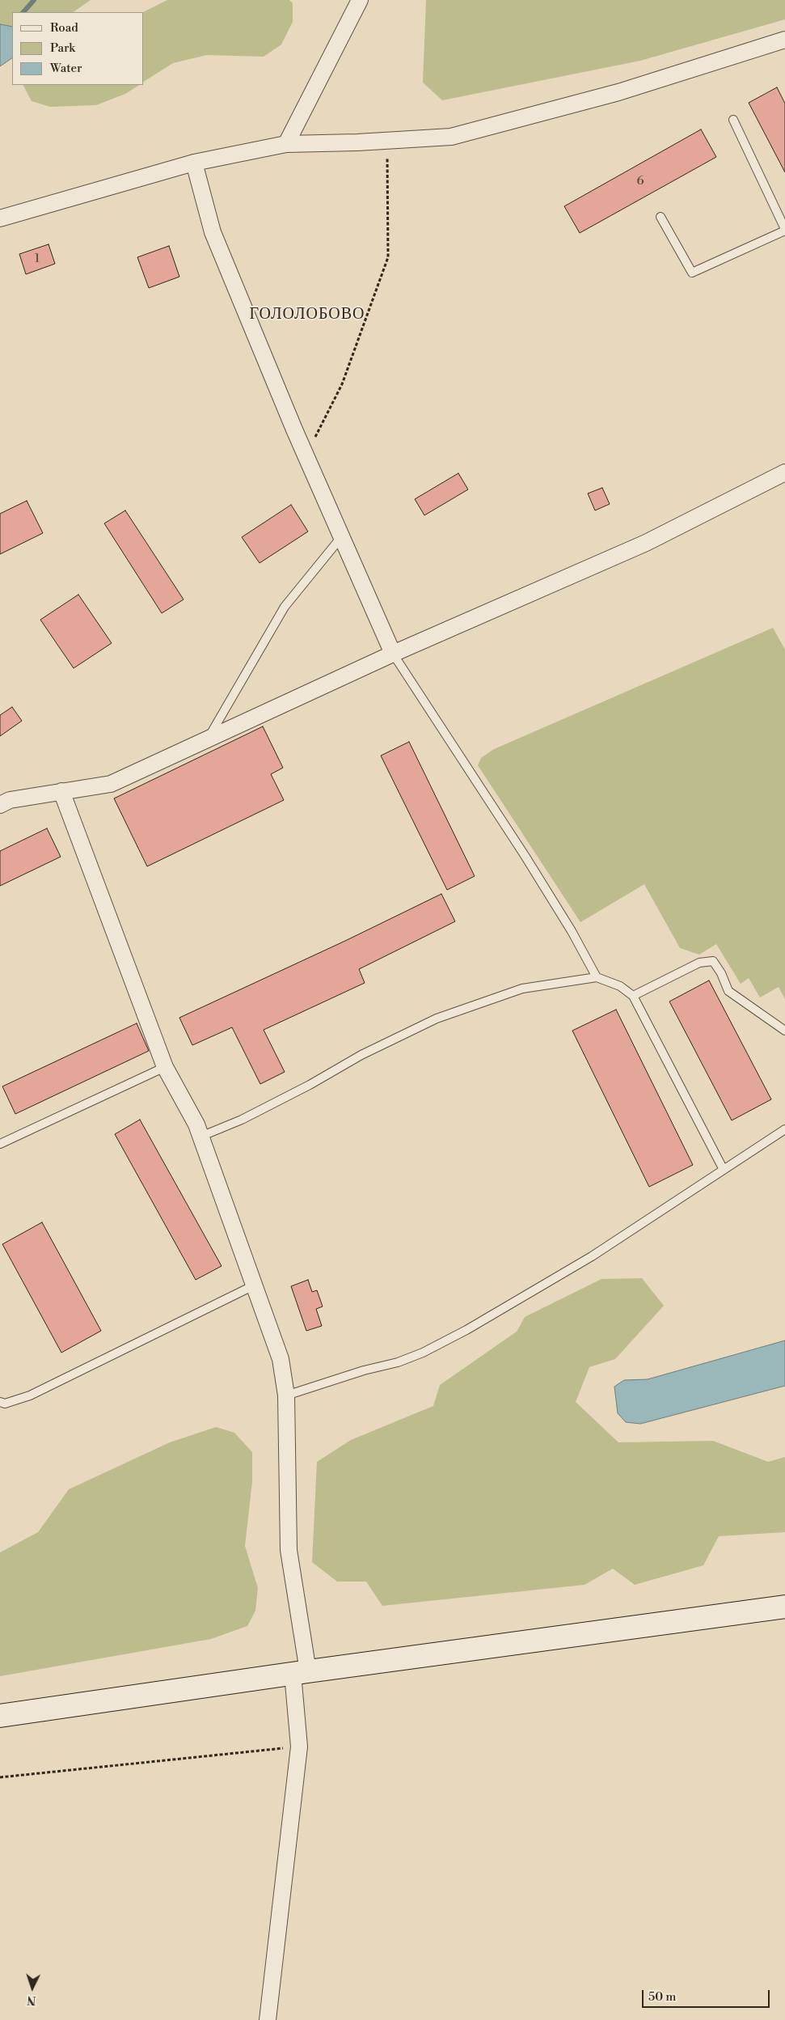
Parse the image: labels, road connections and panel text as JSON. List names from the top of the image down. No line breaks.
{"districts":["ГОЛОЛОБОВО"],"house_numbers":["6","1"],"legend":["Road","Park","Water"],"scale_bar":"50 m","north":"bottom"}
